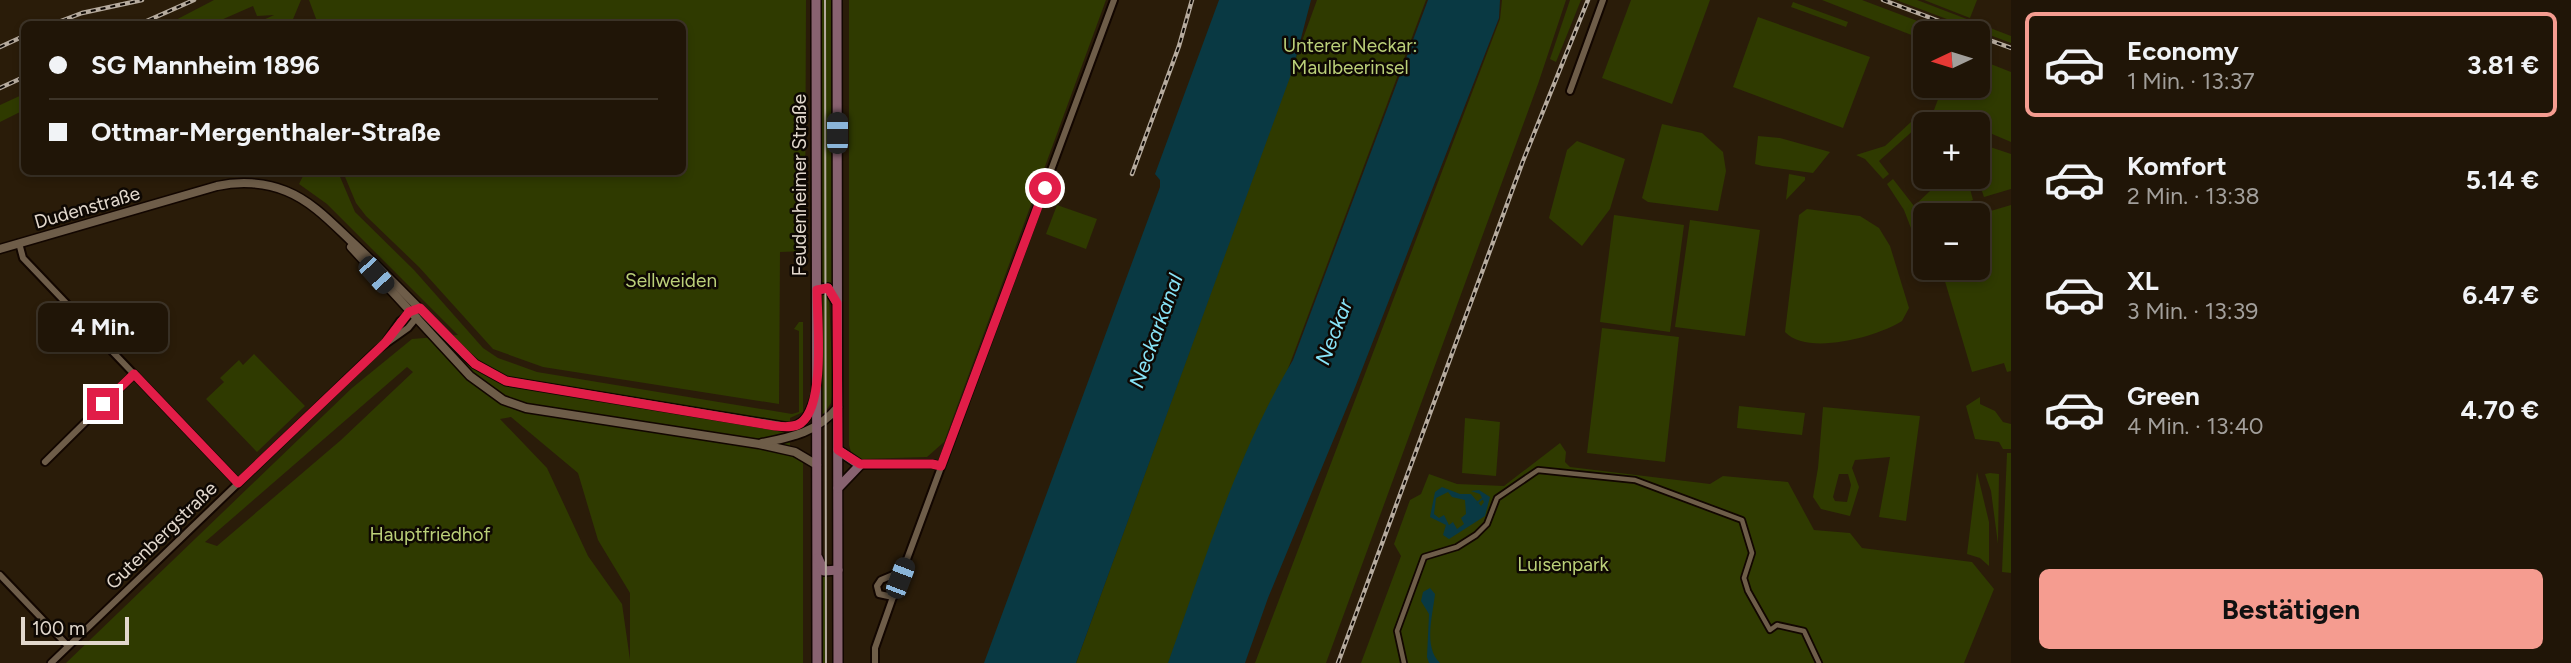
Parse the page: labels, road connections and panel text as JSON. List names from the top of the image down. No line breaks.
{"streets":{"main road":["Feudenheimer Straße"],"street":["Dudenstraße","Gutenbergstraße"]},"crossings":[["Feudenheimer Straße","Dudenstraße"],["Dudenstraße","Gutenbergstraße"]],"water":["Neckarkanal","Neckar"],"parks":["Unterer Neckar: Maulbeerinsel","Sellweiden","Hauptfriedhof","Luisenpark"],"scale_bar":"100 m","north":"left","page":{"list":[{"name":"Economy","note":"1 Min. · 13:37","value":"3.81 €"},{"name":"Komfort","note":"2 Min. · 13:38","value":"5.14 €"},{"name":"XL","note":"3 Min. · 13:39","value":"6.47 €"},{"name":"Green","note":"4 Min. · 13:40","value":"4.70 €"}],"map_buttons":["+","−"],"banner":["SG Mannheim 1896","Ottmar-Mergenthaler-Straße"],"bubble":"4 Min.","buttons":"Bestätigen","scale":"100 m"}}
